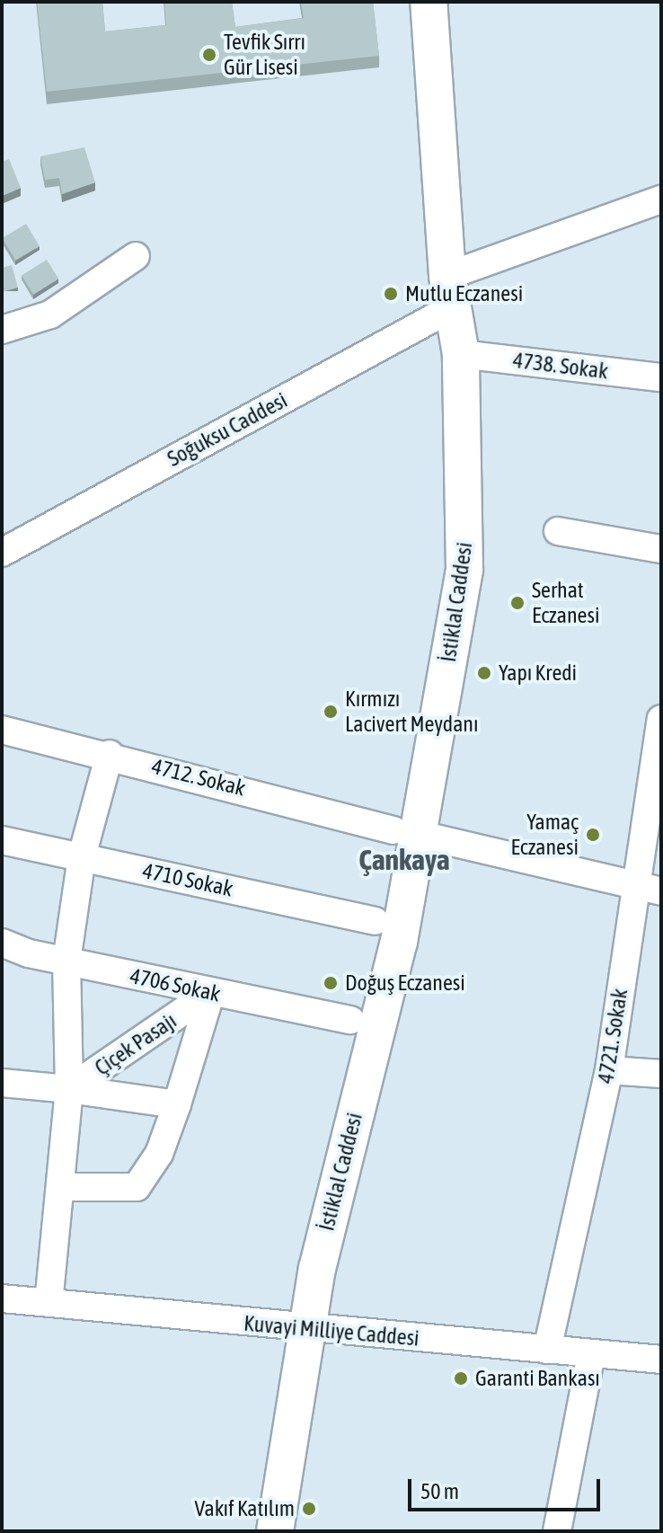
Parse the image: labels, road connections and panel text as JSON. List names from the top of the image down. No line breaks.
{"streets":{"main road":["İstiklal Caddesi"],"street":["4738. Sokak","Soğuksu Caddesi","4712. Sokak","4710 Sokak","4706 Sokak","4721. Sokak","Çiçek Pasajı","Kuvayi Milliye Caddesi"]},"crossings":[["4738. Sokak","İstiklal Caddesi"],["Soğuksu Caddesi","İstiklal Caddesi"],["İstiklal Caddesi","4712. Sokak"],["İstiklal Caddesi","Kuvayi Milliye Caddesi"],["4712. Sokak","4721. Sokak"],["4712. Sokak","Çiçek Pasajı"],["4710 Sokak","Çiçek Pasajı"],["4706 Sokak","Çiçek Pasajı"],["4721. Sokak","Kuvayi Milliye Caddesi"]],"districts":["Çankaya"],"places":["Tevfik Sırrı Gür Lisesi","Mutlu Eczanesi","Serhat Eczanesi","Yapı Kredi","Kırmızı Lacivert Meydanı","Yamaç Eczanesi","Doğuş Eczanesi","Garanti Bankası","Vakıf Katılım"],"scale_bar":"50 m"}
